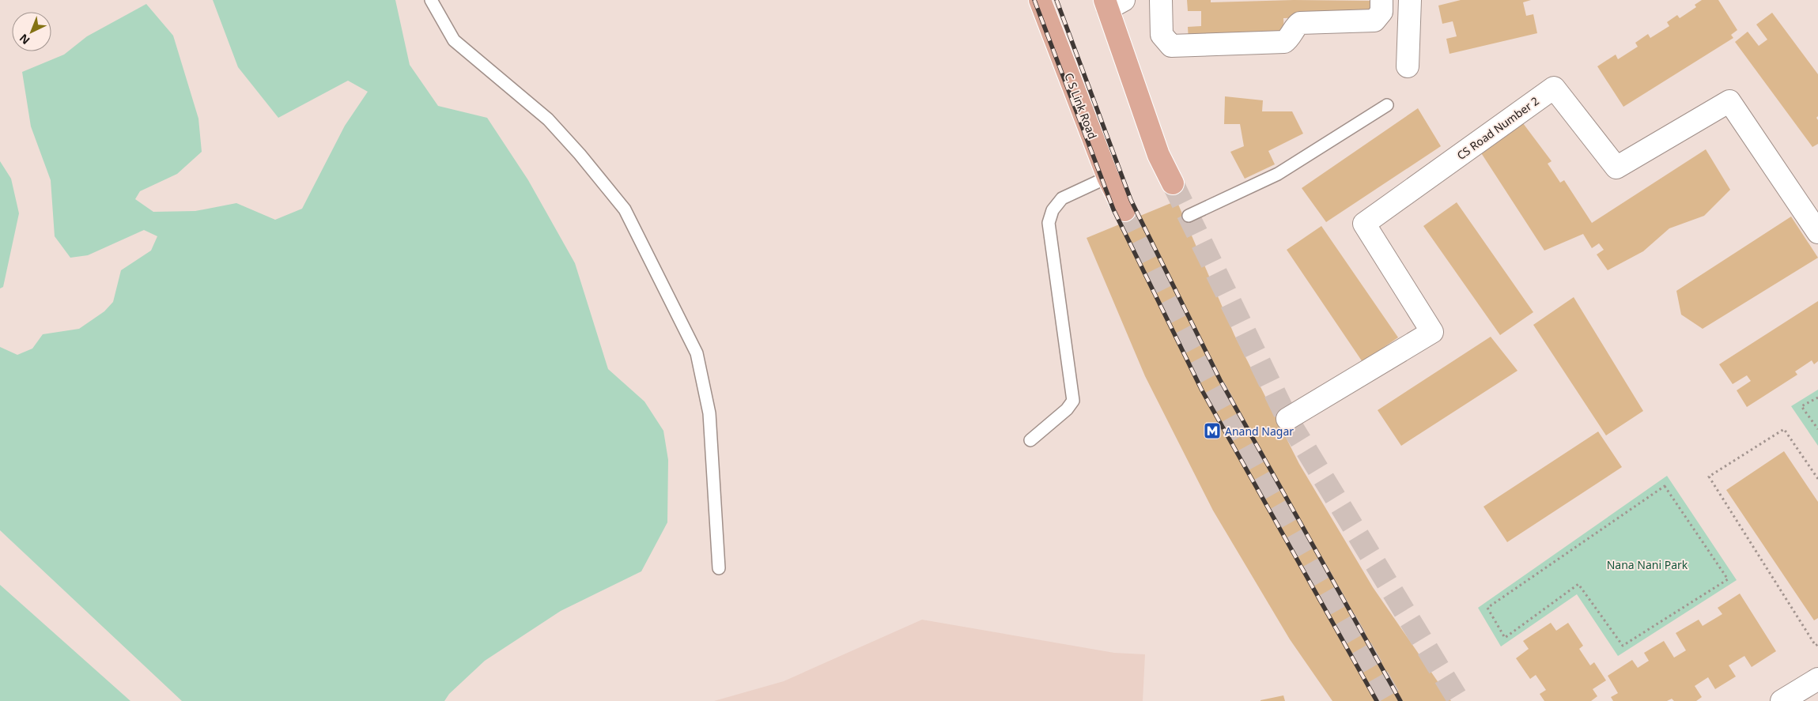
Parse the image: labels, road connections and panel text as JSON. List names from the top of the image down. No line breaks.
{"streets":{"main road":["C S Link Road"],"street":["CS Road Number 2"]},"parks":["Nana Nani Park"],"places":{"metro station":["Anand Nagar"]},"north":"bottom left"}
